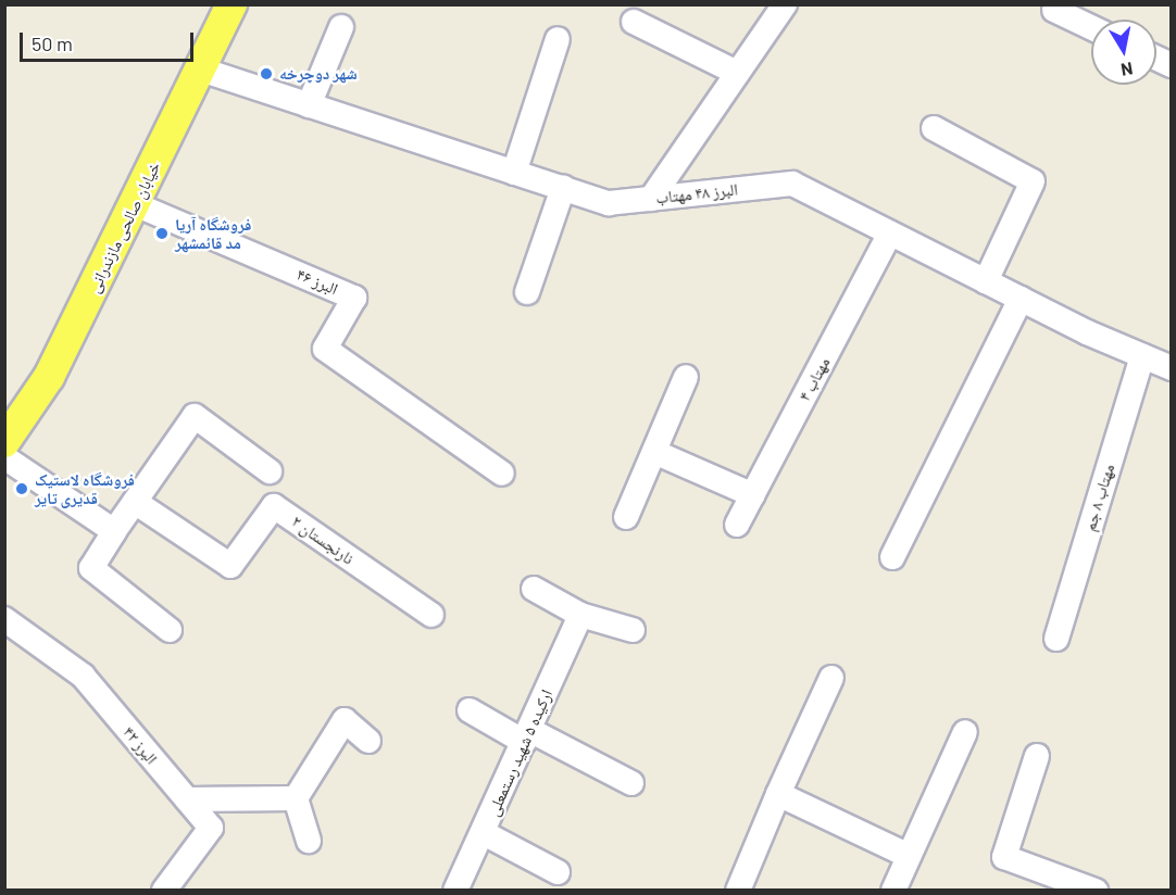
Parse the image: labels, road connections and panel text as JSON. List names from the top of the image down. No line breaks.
{"streets":{"main road":["خیابان صالحی مازندرانی"],"street":["البرز ۴۸ مهتاب","البرز ۴۶","مهتاب ۴","مهتاب ۸ جم","نارنجستان ۲","البرز ۴۲","ارکیده ۵ شهید رستمعلی"]},"crossings":[["البرز ۴۸ مهتاب","خیابان صالحی مازندرانی"],["البرز ۴۸ مهتاب","مهتاب ۴"],["البرز ۴۸ مهتاب","مهتاب ۸ جم"],["خیابان صالحی مازندرانی","البرز ۴۶"]],"places":["شهر دوچرخه","فروشگاه آریا مد قائمشهر","فروشگاه لاستیک قدیری تایر"],"scale_bar":"50 m","north":"bottom"}
